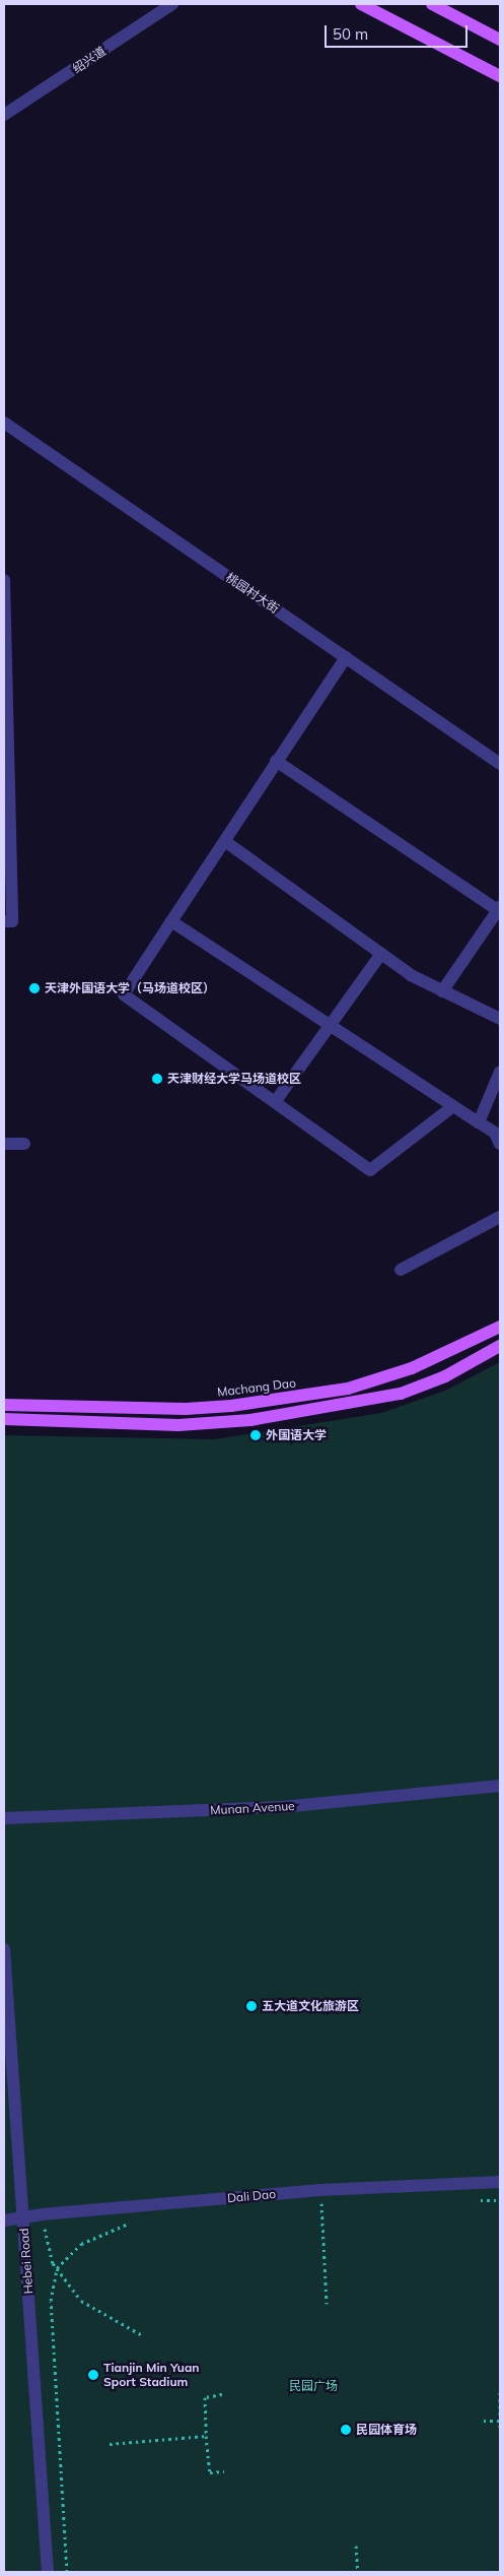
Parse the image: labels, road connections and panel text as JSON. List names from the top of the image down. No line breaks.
{"streets":{"main road":["Machang Dao"],"street":["绍兴道","桃园村大街","Munan Avenue","Dali Dao","Hebei Road"]},"crossings":[["Dali Dao","Hebei Road"]],"parks":["民园广场"],"places":["天津外国语大学（马场道校区）","天津财经大学马场道校区","外国语大学","五大道文化旅游区","Tianjin Min Yuan Sport Stadium","民园体育场"],"scale_bar":"50 m"}
